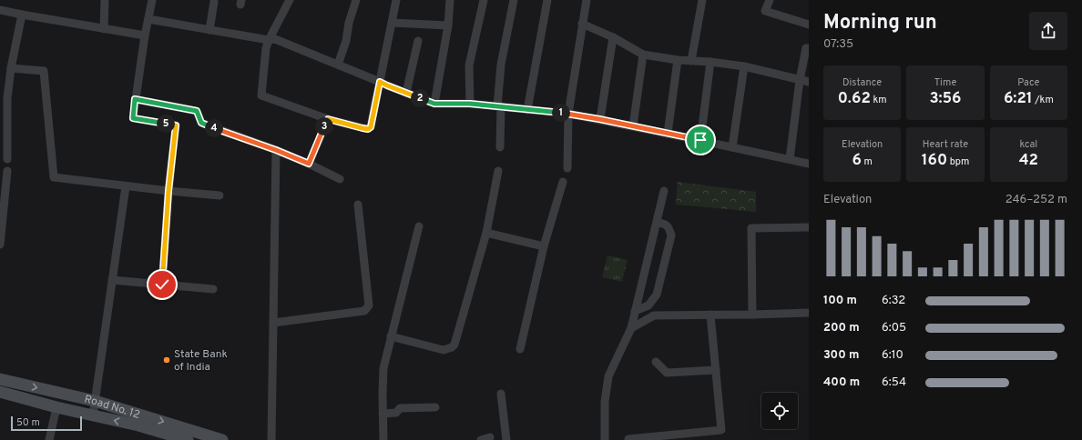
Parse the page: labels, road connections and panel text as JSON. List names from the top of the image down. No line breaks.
{"streets":{"main road":["Road No. 12"]},"places":["State Bank of India"],"scale_bar":"50 m","page":{"heading":["Morning run","07:35"],"stats":[["Distance","0.62 km"],["Time","3:56"],["Pace","6:21 /km"],["Elevation","6 m"],["Heart rate","160 bpm"],["kcal","42"]],"pins":["2","1","5","3","4"],"chart":["Elevation","246–252 m"],"list":[{"name":"100 m","note":"6:32"},{"name":"200 m","note":"6:05"},{"name":"300 m","note":"6:10"},{"name":"400 m","note":"6:54"}],"scale":"50 m"}}
